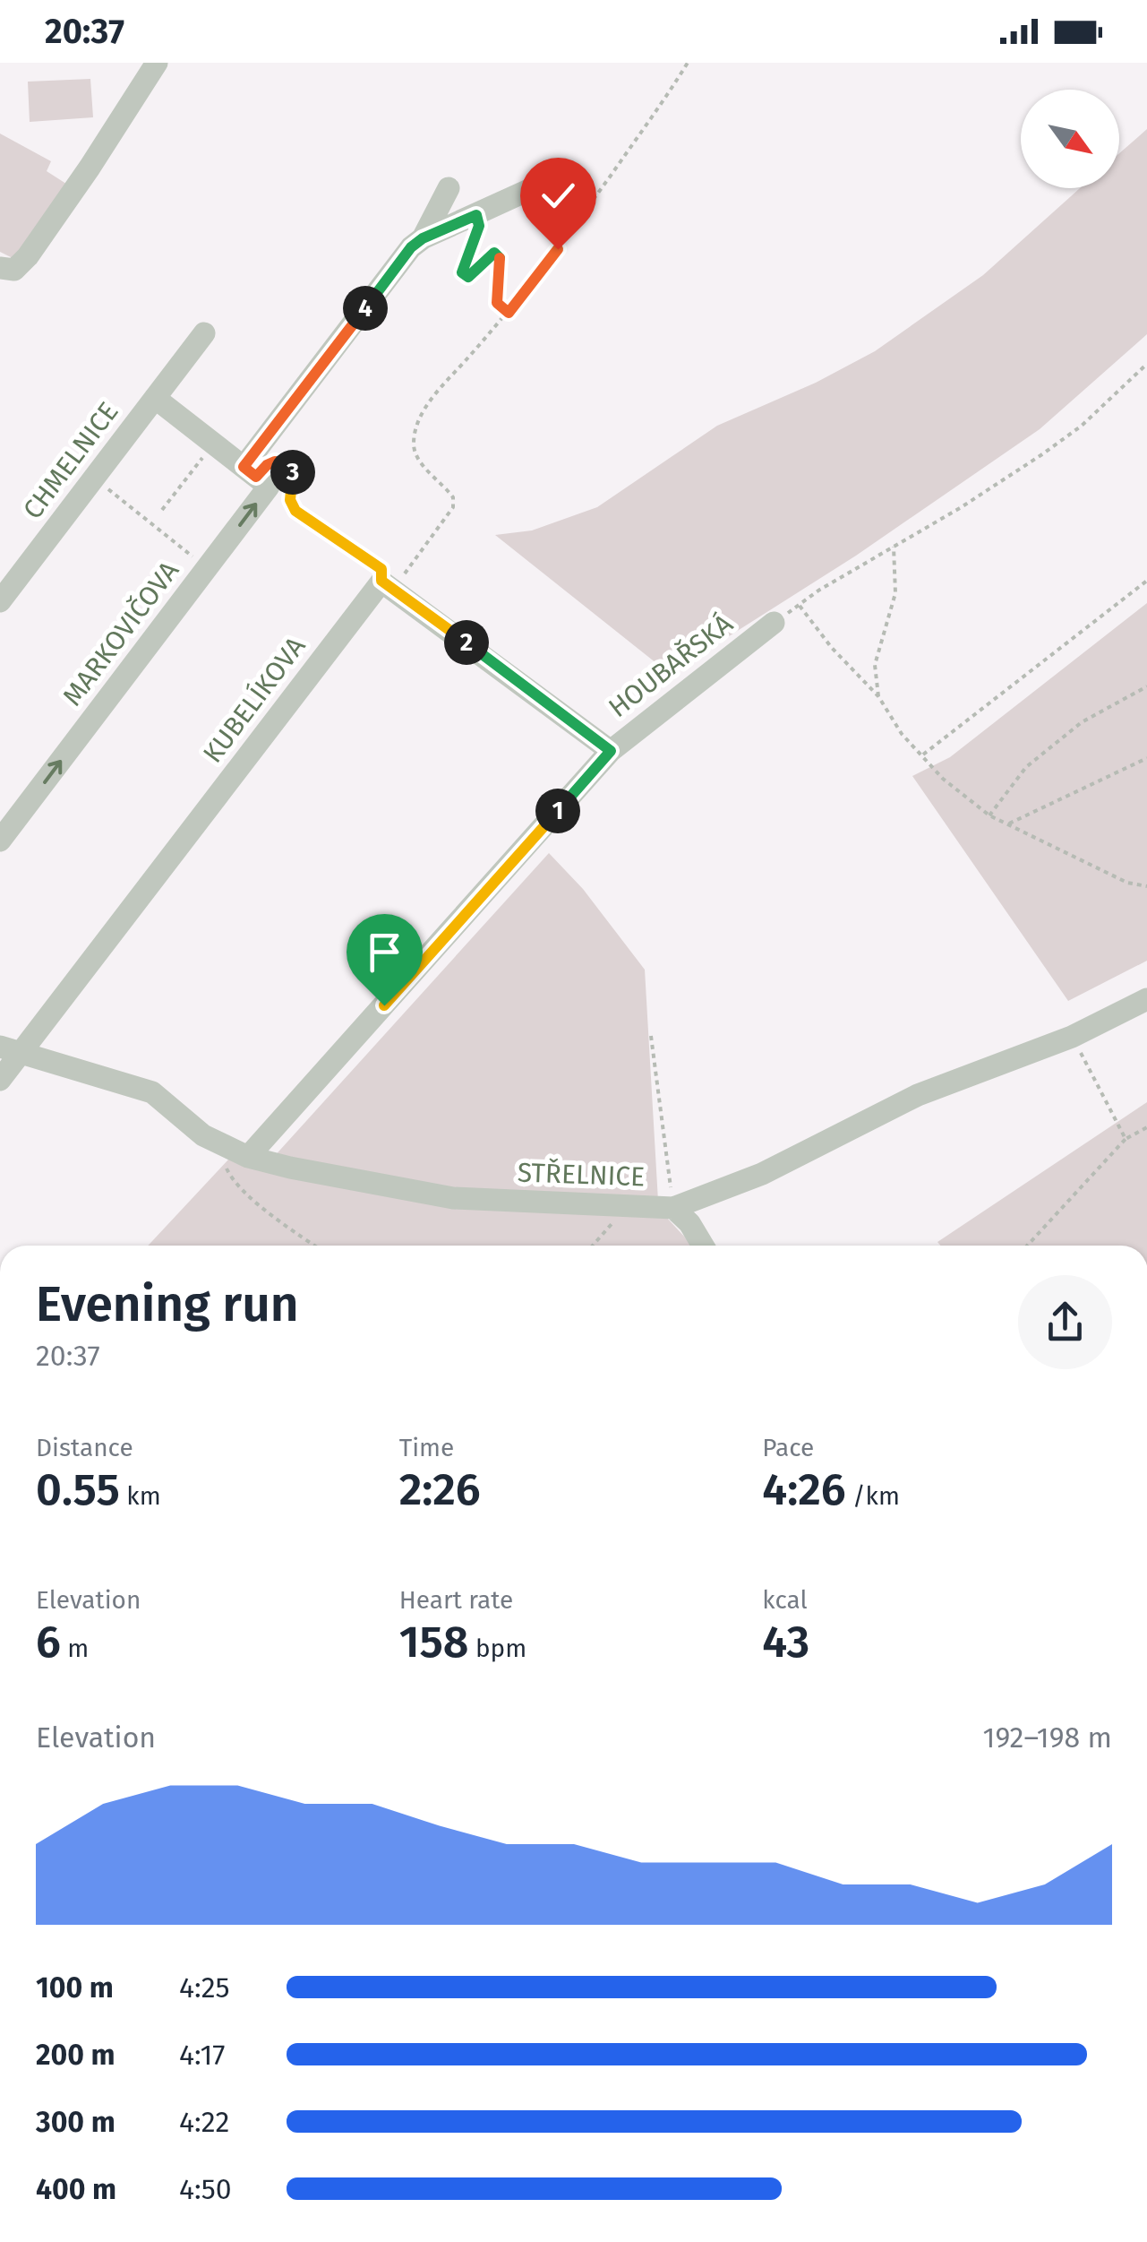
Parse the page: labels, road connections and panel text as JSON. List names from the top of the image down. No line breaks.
{"streets":{"street":["CHMELNICE","MARKOVIČOVA","HOUBAŘSKÁ","KUBELÍKOVA","STŘELNICE"]},"crossings":[["CHMELNICE","MARKOVIČOVA"],["HOUBAŘSKÁ","STŘELNICE"],["KUBELÍKOVA","STŘELNICE"]],"one_way":["MARKOVIČOVA"],"north":"bottom right","page":{"status":"20:37","pins":["4","3","2","1"],"heading":["Evening run","20:37"],"stats":[["Distance","0.55 km"],["Time","2:26"],["Pace","4:26 /km"],["Elevation","6 m"],["Heart rate","158 bpm"],["kcal","43"]],"chart":["Elevation","192–198 m"],"list":[{"name":"100 m","note":"4:25"},{"name":"200 m","note":"4:17"},{"name":"300 m","note":"4:22"},{"name":"400 m","note":"4:50"}]}}
